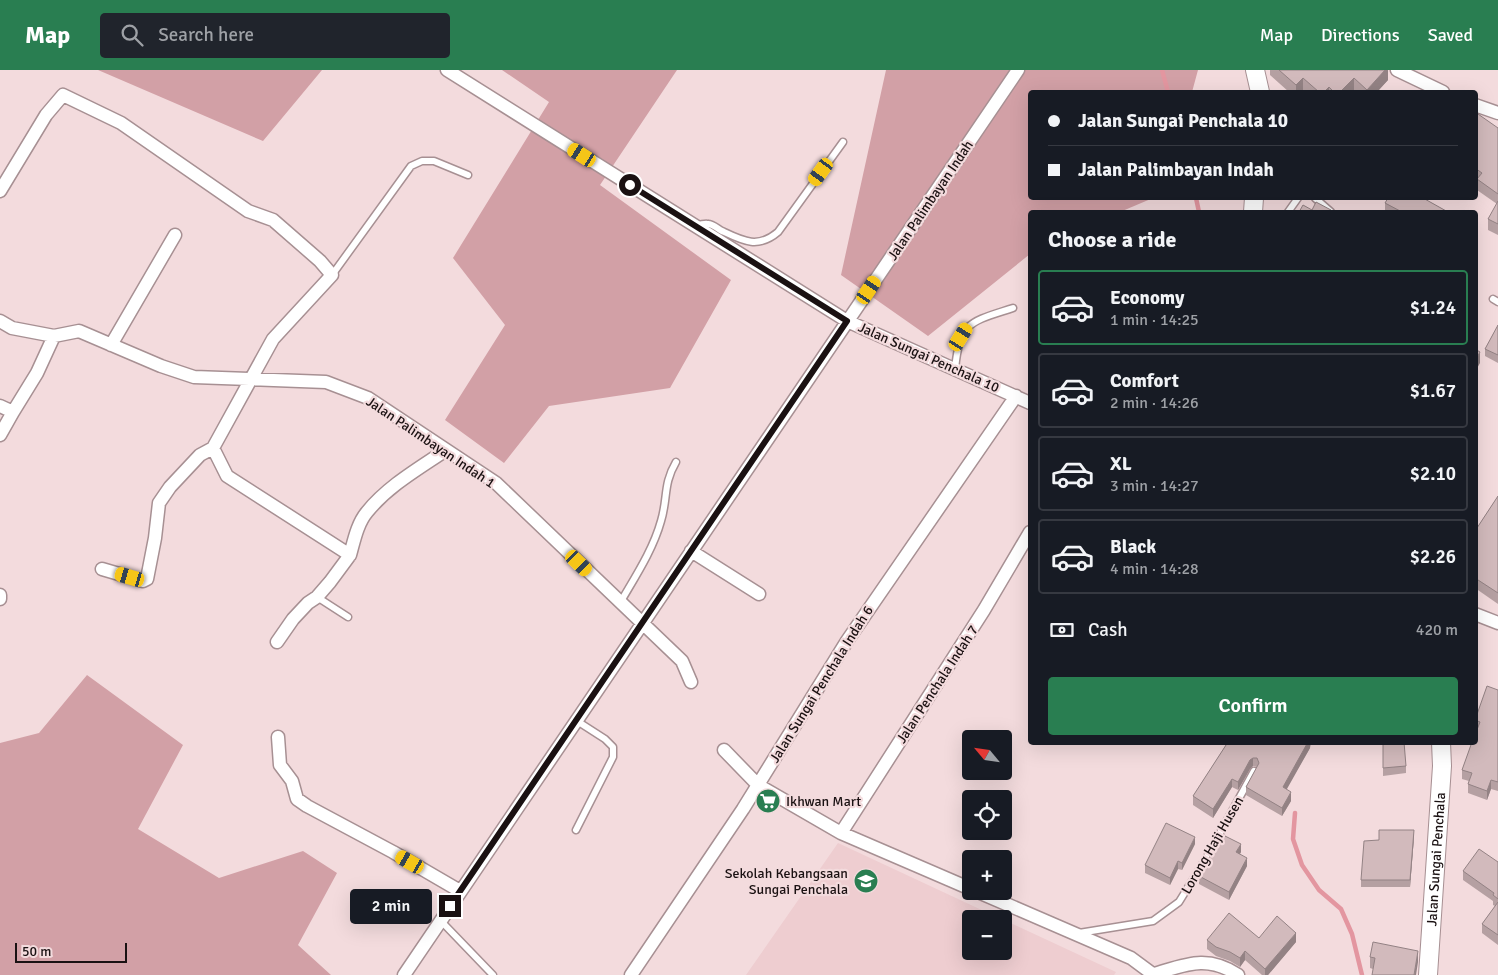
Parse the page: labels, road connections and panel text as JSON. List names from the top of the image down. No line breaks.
{"streets":{"street":["Jalan Palimbayan Indah","Jalan Sungai Penchala 10","Jalan Palimbayan Indah 1","Jalan Sungai Penchala Indah 6","Jalan Penchala Indah 7","Jalan Sungai Penchala"],"lane":["Lorong Haji Husen"]},"crossings":[["Jalan Palimbayan Indah","Jalan Sungai Penchala 10"],["Jalan Palimbayan Indah","Jalan Palimbayan Indah 1"],["Jalan Sungai Penchala 10","Jalan Sungai Penchala Indah 6"]],"places":{"supermarket":["Ikhwan Mart"],"school or university":["Sekolah Kebangsaan Sungai Penchala"]},"scale_bar":"50 m","north":"top left","page":{"header":"Map","search":"Search here","nav":["Map","Directions","Saved"],"banner":["Jalan Sungai Penchala 10","Jalan Palimbayan Indah"],"heading":"Choose a ride","list":[{"name":"Economy","note":"1 min · 14:25","value":"$1.24"},{"name":"Comfort","note":"2 min · 14:26","value":"$1.67"},{"name":"XL","note":"3 min · 14:27","value":"$2.10"},{"name":"Black","note":"4 min · 14:28","value":"$2.26"}],"pay":["Cash","420 m"],"buttons":"Confirm","map_buttons":["+","−"],"bubble":"2 min","scale":"50 m"}}
